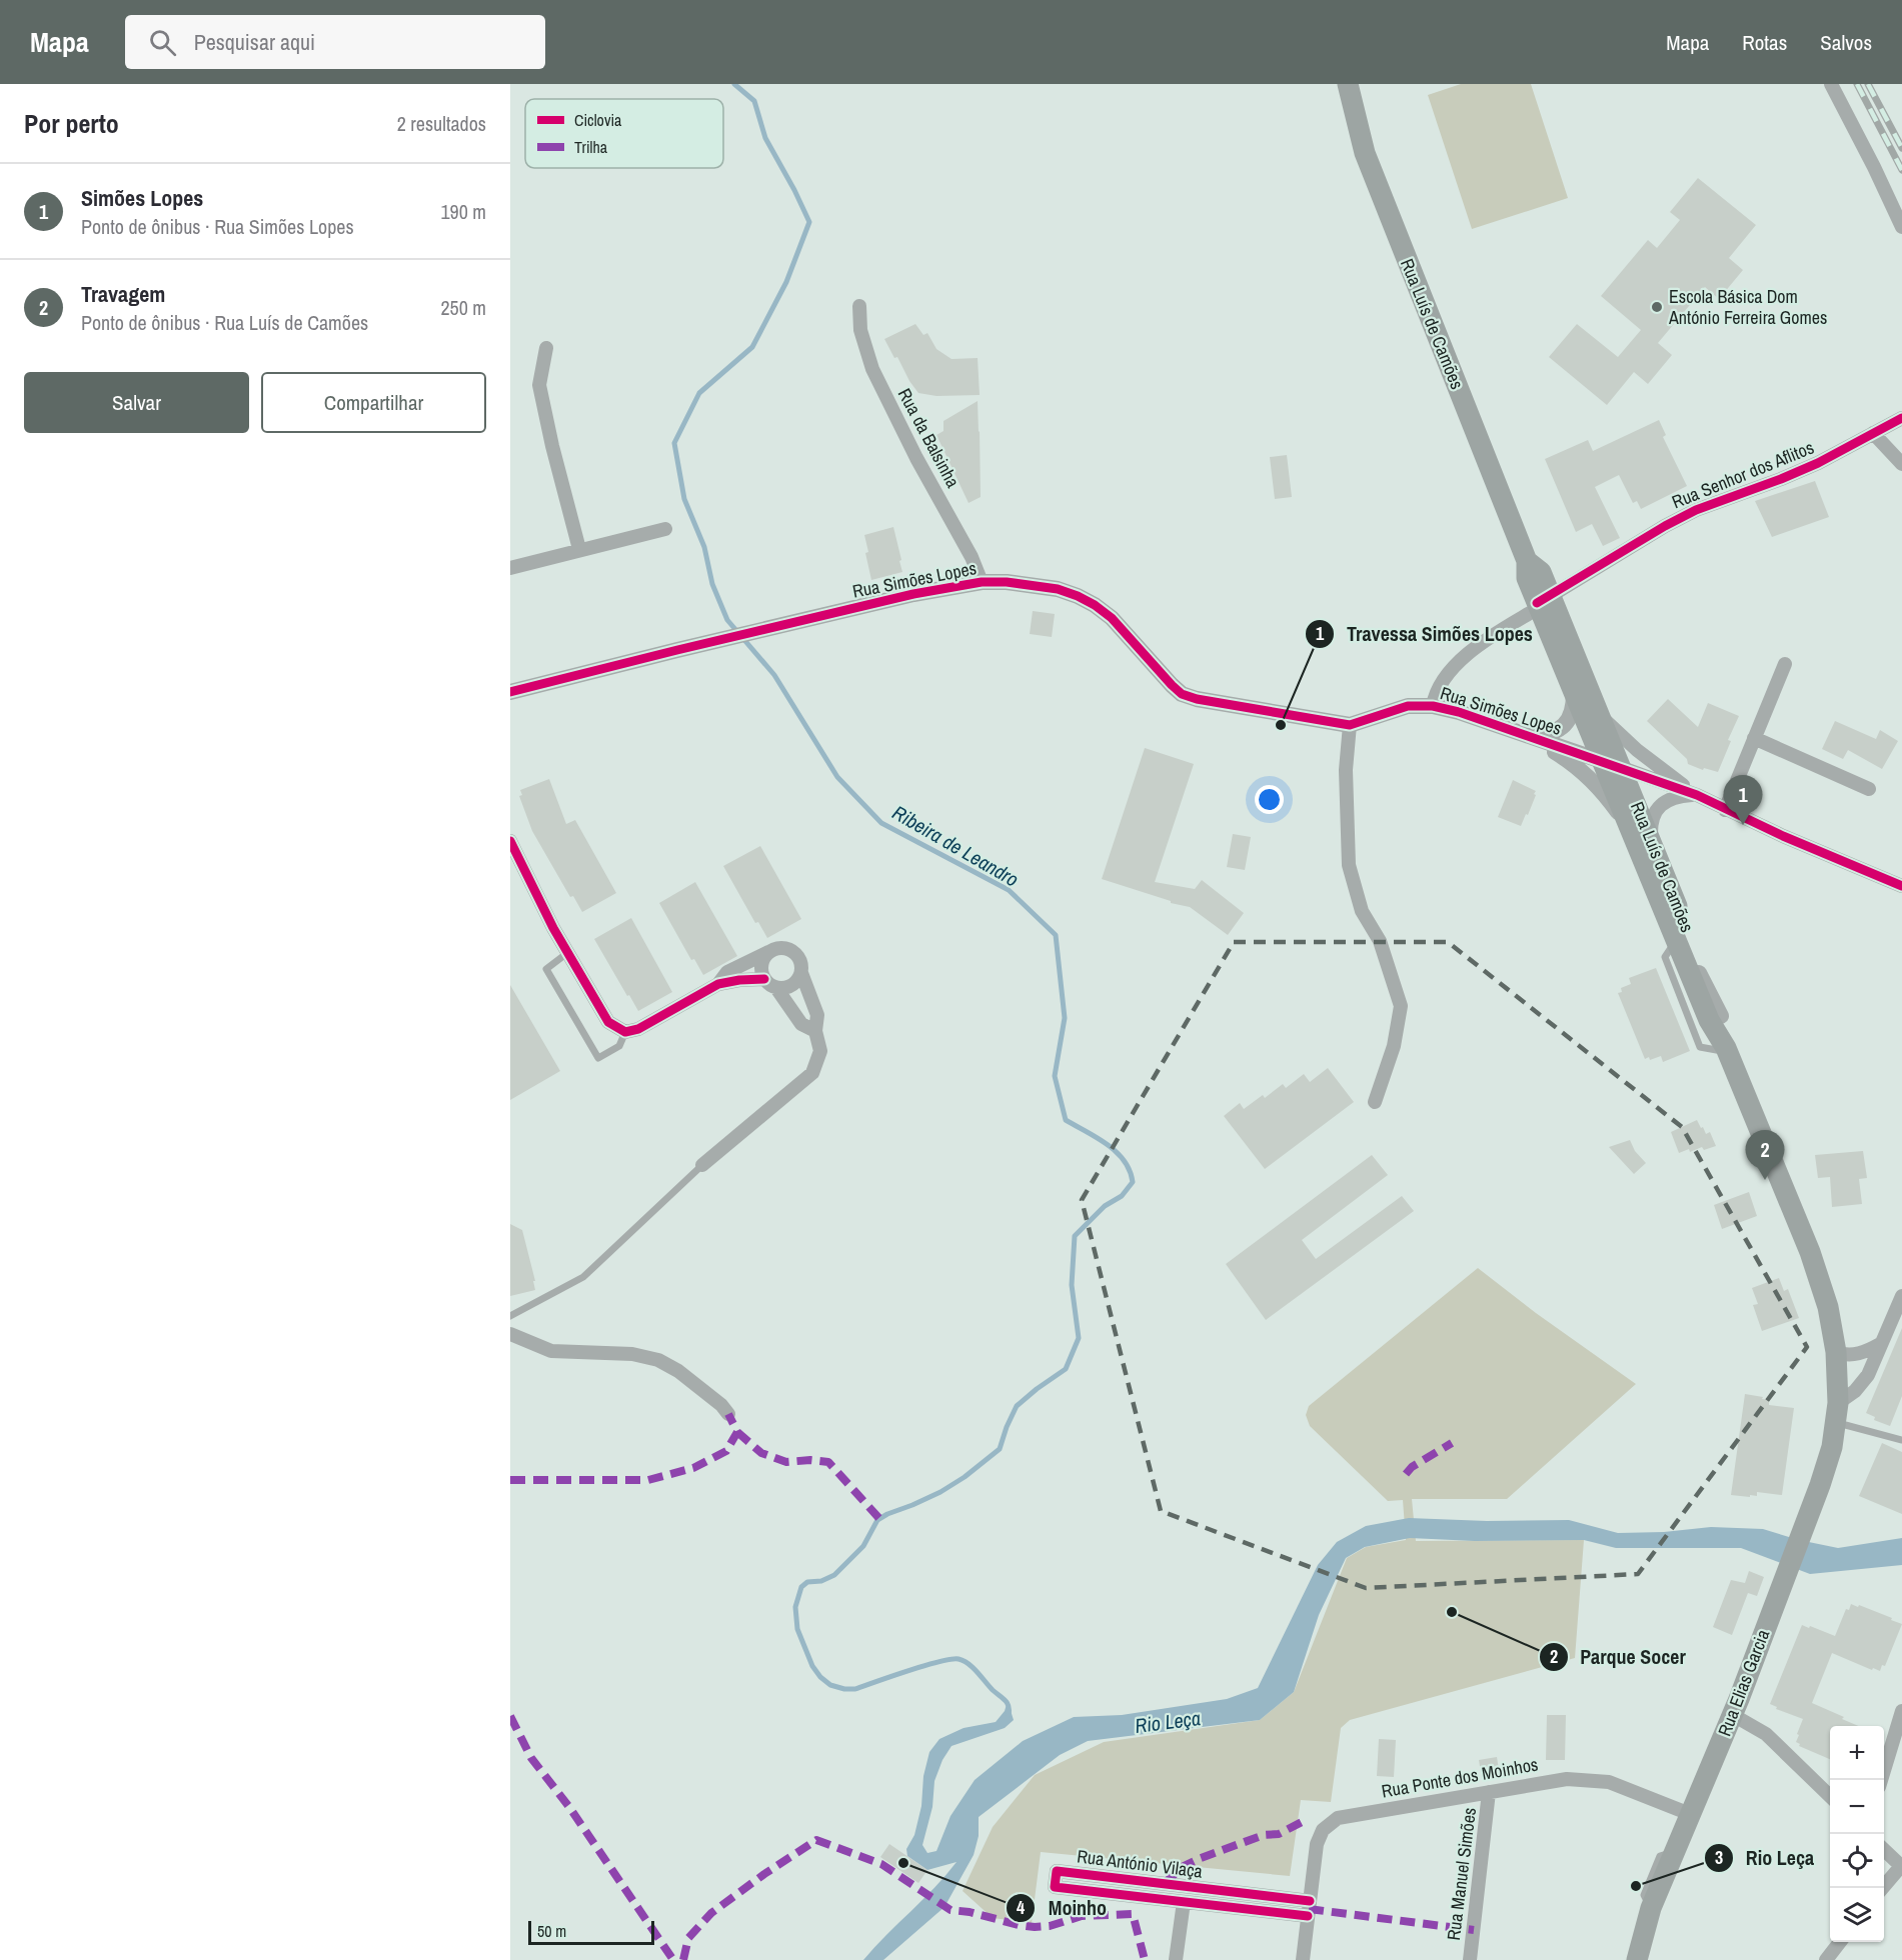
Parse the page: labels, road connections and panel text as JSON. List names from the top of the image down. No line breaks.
{"streets":{"main road":["Rua Luís de Camões","Rua Elias Garcia"],"street":["Rua da Balsinha","Rua Senhor dos Aflitos","Rua Simões Lopes","Rua Ponte dos Moinhos","Rua António Vilaça","Rua Manuel Simões"]},"crossings":[["Rua Luís de Camões","Rua Senhor dos Aflitos"],["Rua Luís de Camões","Rua Simões Lopes"],["Rua Luís de Camões","Rua Elias Garcia"],["Rua da Balsinha","Rua Simões Lopes"],["Rua Senhor dos Aflitos","Rua Simões Lopes"],["Rua Elias Garcia","Rua Ponte dos Moinhos"],["Rua Ponte dos Moinhos","Rua António Vilaça"],["Rua Ponte dos Moinhos","Rua Manuel Simões"]],"water":["Ribeira de Leandro","Rio Leça"],"places":["Escola Básica Dom António Ferreira Gomes","Travessa Simões Lopes","Parque Socer","Moinho","Rio Leça"],"legend":["Ciclovia","Trilha"],"scale_bar":"50 m","page":{"header":"Mapa","search":"Pesquisar aqui","nav":["Mapa","Rotas","Salvos"],"heading":["Por perto","2 resultados"],"list":[{"mark":"1","name":"Simões Lopes","note":"Ponto de ônibus · Rua Simões Lopes","value":"190 m"},{"mark":"2","name":"Travagem","note":"Ponto de ônibus · Rua Luís de Camões","value":"250 m"}],"buttons":["Salvar","Compartilhar"],"pins":["1","2"],"map_buttons":["+","−"],"scale":"50 m"}}
